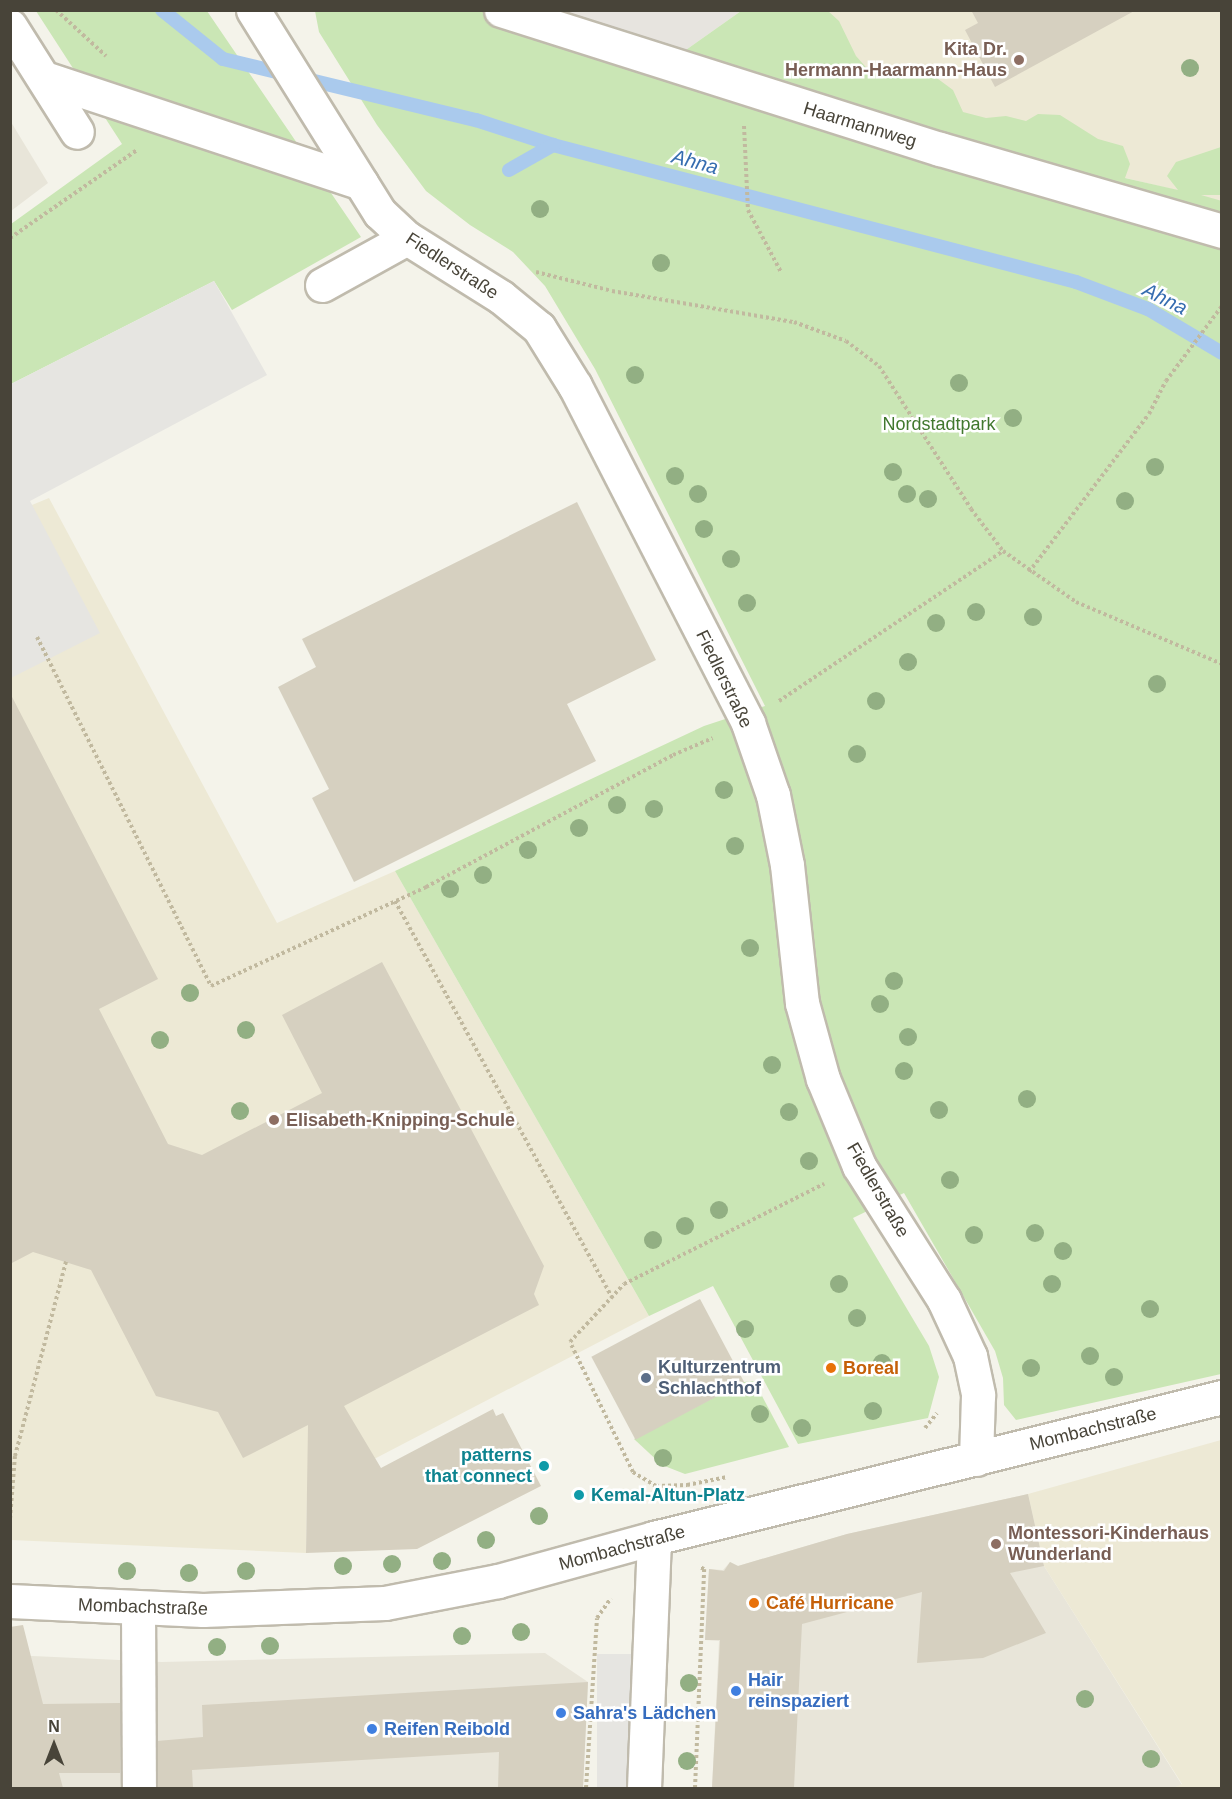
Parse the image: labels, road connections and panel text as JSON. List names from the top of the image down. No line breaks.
{"streets":{"street":["Haarmannweg","Fiedlerstraße","Mombachstraße"]},"crossings":[["Fiedlerstraße","Mombachstraße"]],"water":["Ahna"],"parks":["Nordstadtpark"],"places":["Kita Dr. Hermann-Haarmann-Haus","Elisabeth-Knipping-Schule","Boreal","Kulturzentrum Schlachthof","patterns that connect","Kemal-Altun-Platz","Montessori-Kinderhaus Wunderland","Café Hurricane","Hair reinspaziert","Sahra's Lädchen","Reifen Reibold"],"north":"top"}
